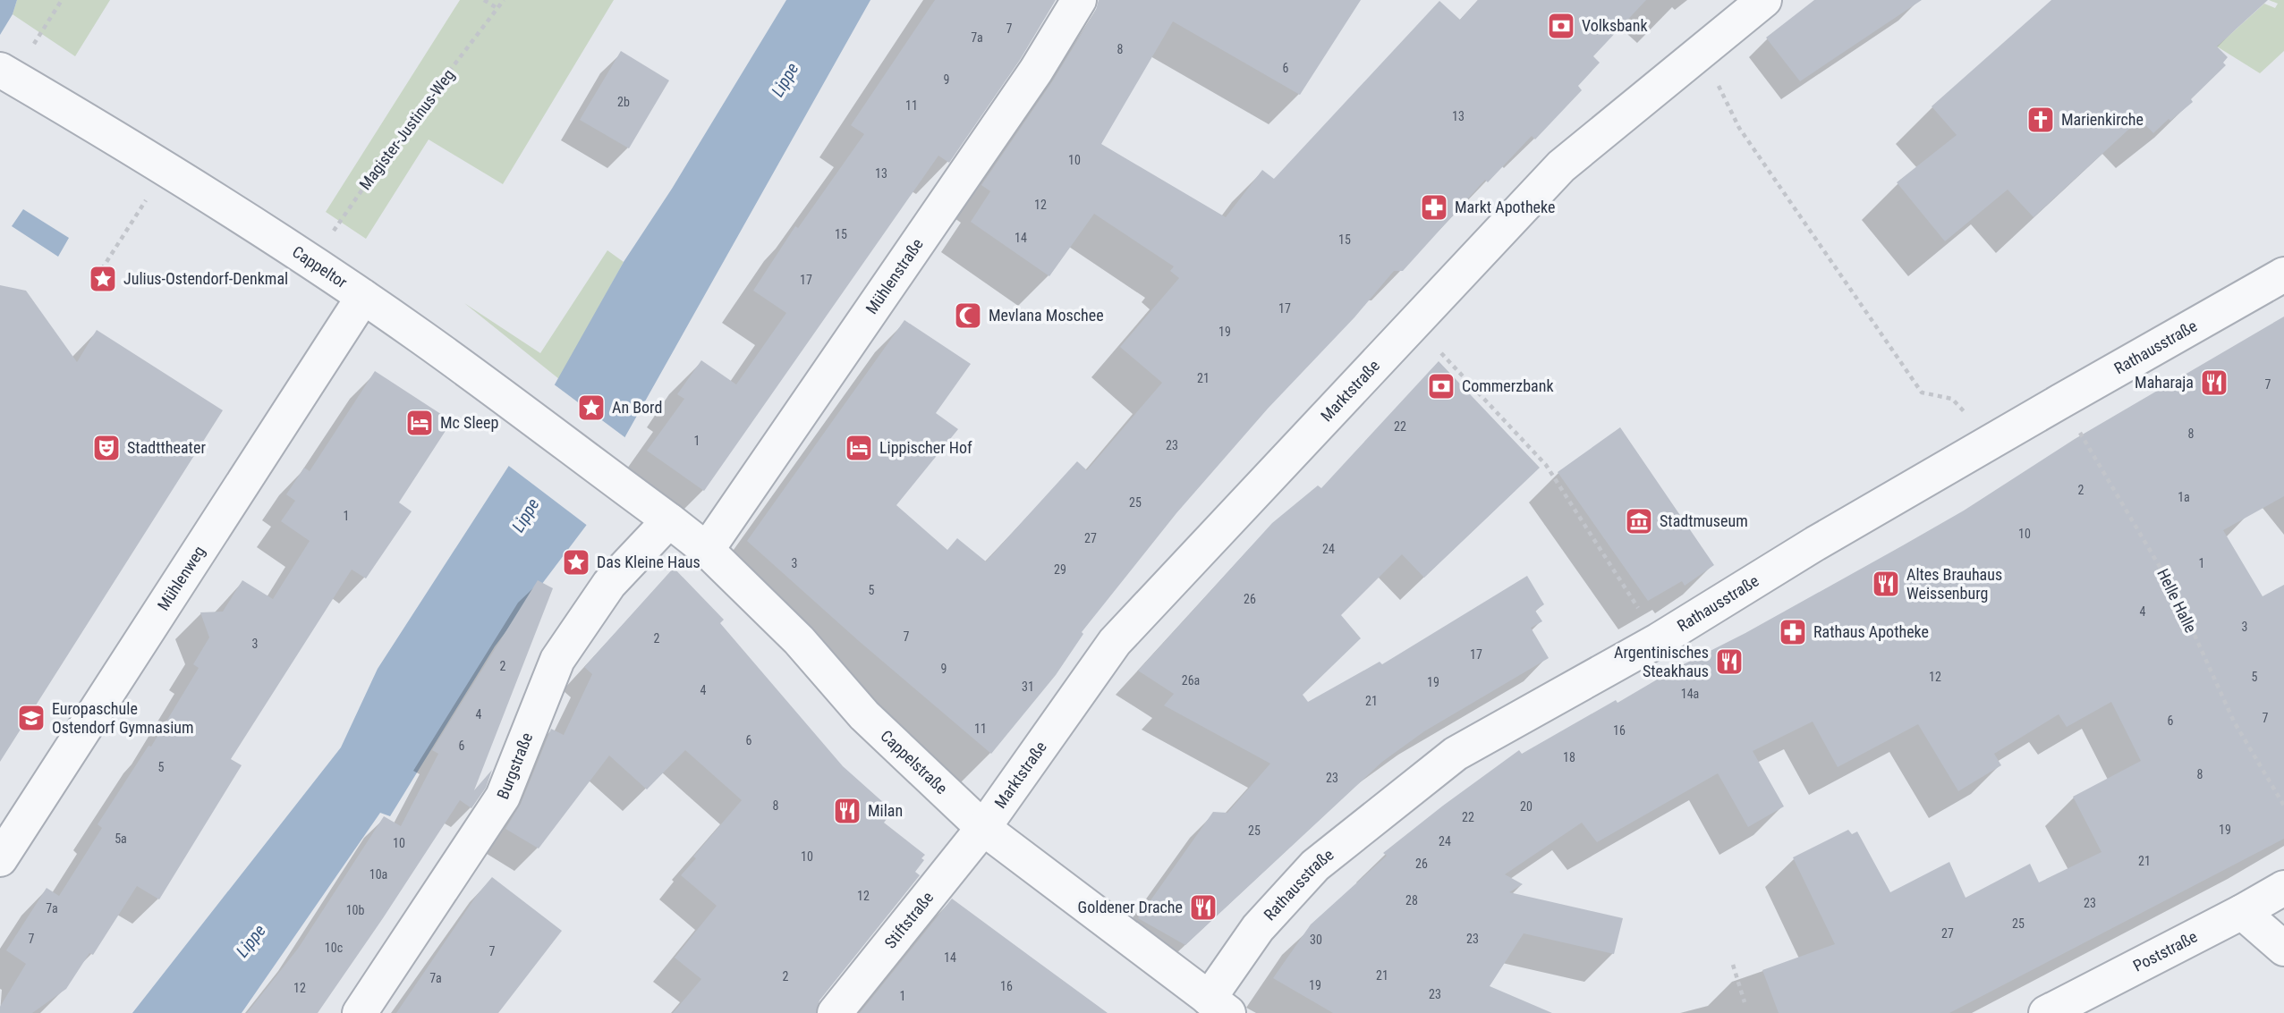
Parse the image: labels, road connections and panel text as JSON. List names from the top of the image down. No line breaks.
{"streets":{"street":["Cappeltor","Mühlenstraße","Rathausstraße","Marktstraße","Mühlenweg","Cappelstraße","Burgstraße","Stiftstraße","Poststraße"],"path":["Magister-Justinus-Weg","Helle Halle"]},"crossings":[["Magister-Justinus-Weg","Cappeltor"],["Cappeltor","Mühlenweg"],["Cappeltor","Cappelstraße"],["Mühlenstraße","Cappelstraße"],["Rathausstraße","Helle Halle"],["Rathausstraße","Cappelstraße"],["Marktstraße","Cappelstraße"],["Marktstraße","Stiftstraße"],["Cappelstraße","Burgstraße"],["Cappelstraße","Stiftstraße"]],"water":["Lippe"],"places":{"bank":["Volksbank","Commerzbank"],"church":["Marienkirche"],"pharmacy":["Markt Apotheke","Rathaus Apotheke"],"place":["Julius-Ostendorf-Denkmal","An Bord","Das Kleine Haus"],"mosque":["Mevlana Moschee"],"restaurant":["Maharaja","Altes Brauhaus Weissenburg","Argentinisches Steakhaus","Milan","Goldener Drache"],"hotel":["Mc Sleep","Lippischer Hof"],"theatre":["Stadttheater"],"museum":["Stadtmuseum"],"school or university":["Europaschule Ostendorf Gymnasium"]},"house_numbers":["7","7a","8","6","9","2b","11","13","10","13","12","15","14","15","17","17","19","21","7","22","8","1","23","2","1a","25","1","10","27","24","3","1","29","5","26","4","3","7","2","3","17","2","9","12","5","26a","19","31","4","14a","21","4","7","6","11","16","6","6","18","5","8","23","8","20","22","19","25","5a","24","10","10","21","26","10a","12","28","23","7a","10b","25","27","7","23","30","10c","7","14","21","2","7a","19","16","12","23","1"]}
